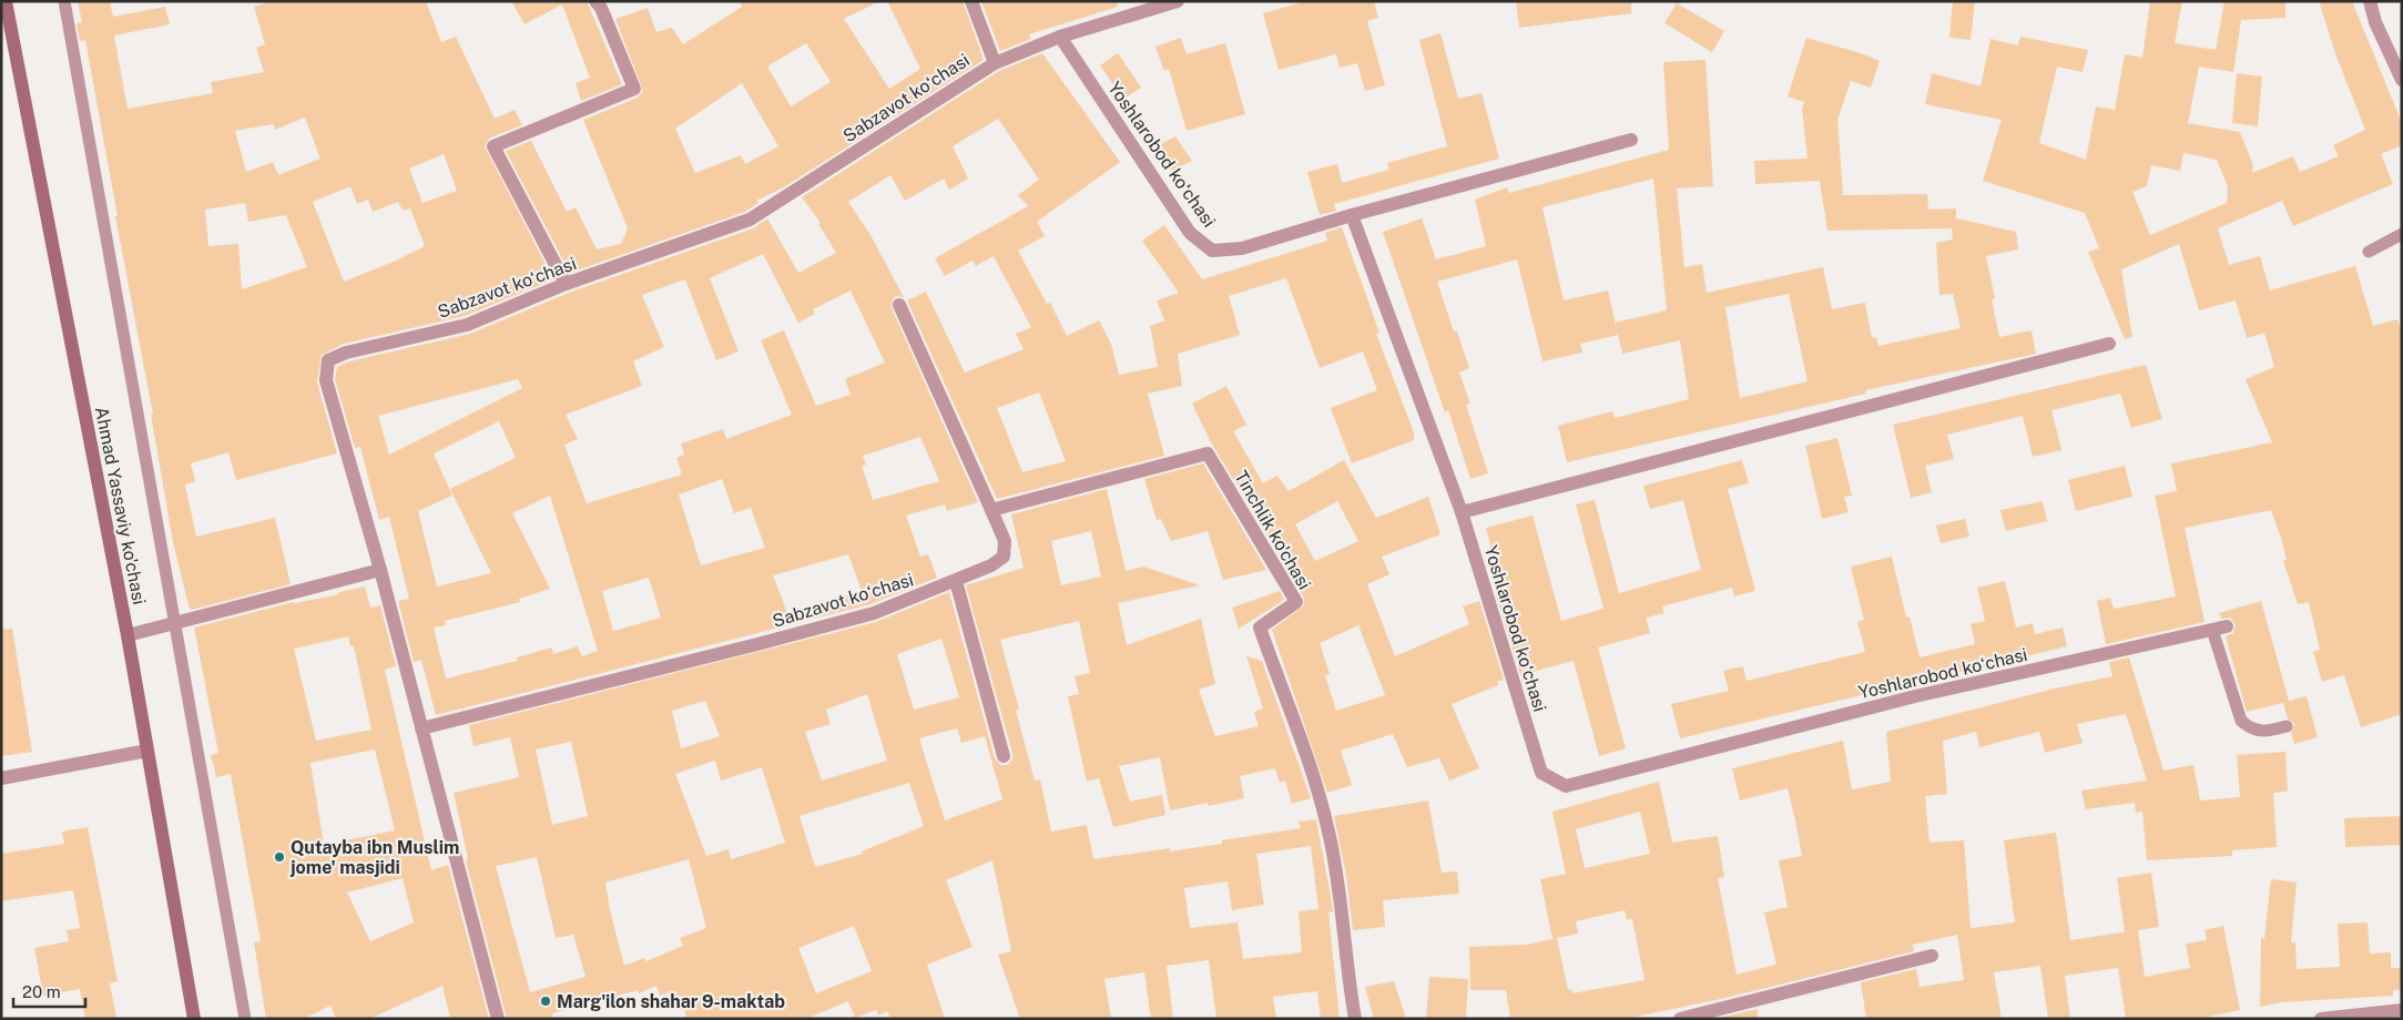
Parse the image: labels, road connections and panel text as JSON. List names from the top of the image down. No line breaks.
{"streets":{"main road":["Ahmad Yassaviy ko'chasi"],"street":["Sabzavot koʻchasi","Yoshlarobod koʻchasi","Tinchlik ko'chasi"]},"crossings":[["Sabzavot koʻchasi","Tinchlik ko'chasi"]],"places":["Qutayba ibn Muslim jome' masjidi","Marg'ilon shahar 9-maktab"],"scale_bar":"20 m"}
